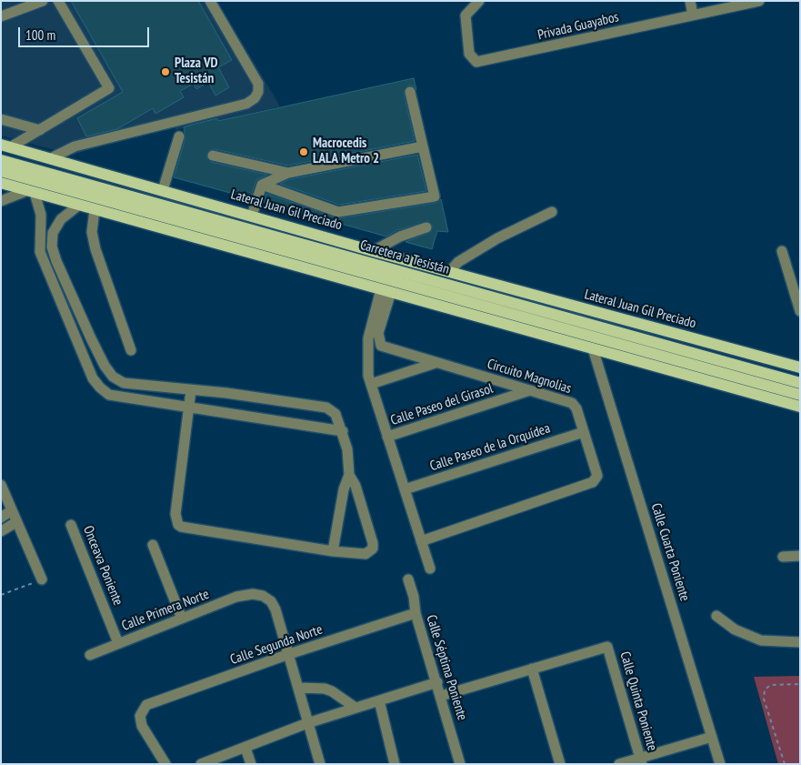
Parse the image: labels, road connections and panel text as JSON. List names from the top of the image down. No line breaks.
{"streets":{"main road":["Lateral Juan Gil Preciado","Carretera a Tesistán"],"street":["Privada Guayabos","Circuito Magnolias","Calle Paseo del Girasol","Calle Paseo de la Orquídea","Calle Cuarta Poniente","Onceava Poniente","Calle Primera Norte","Calle Segunda Norte","Calle Séptima Poniente","Calle Quinta Poniente"]},"crossings":[["Circuito Magnolias","Calle Paseo del Girasol"],["Circuito Magnolias","Calle Paseo de la Orquídea"],["Onceava Poniente","Calle Primera Norte"],["Calle Primera Norte","Calle Segunda Norte"],["Calle Segunda Norte","Calle Séptima Poniente"]],"places":["Plaza VD Tesistán","Macrocedis LALA Metro 2"],"scale_bar":"100 m"}
